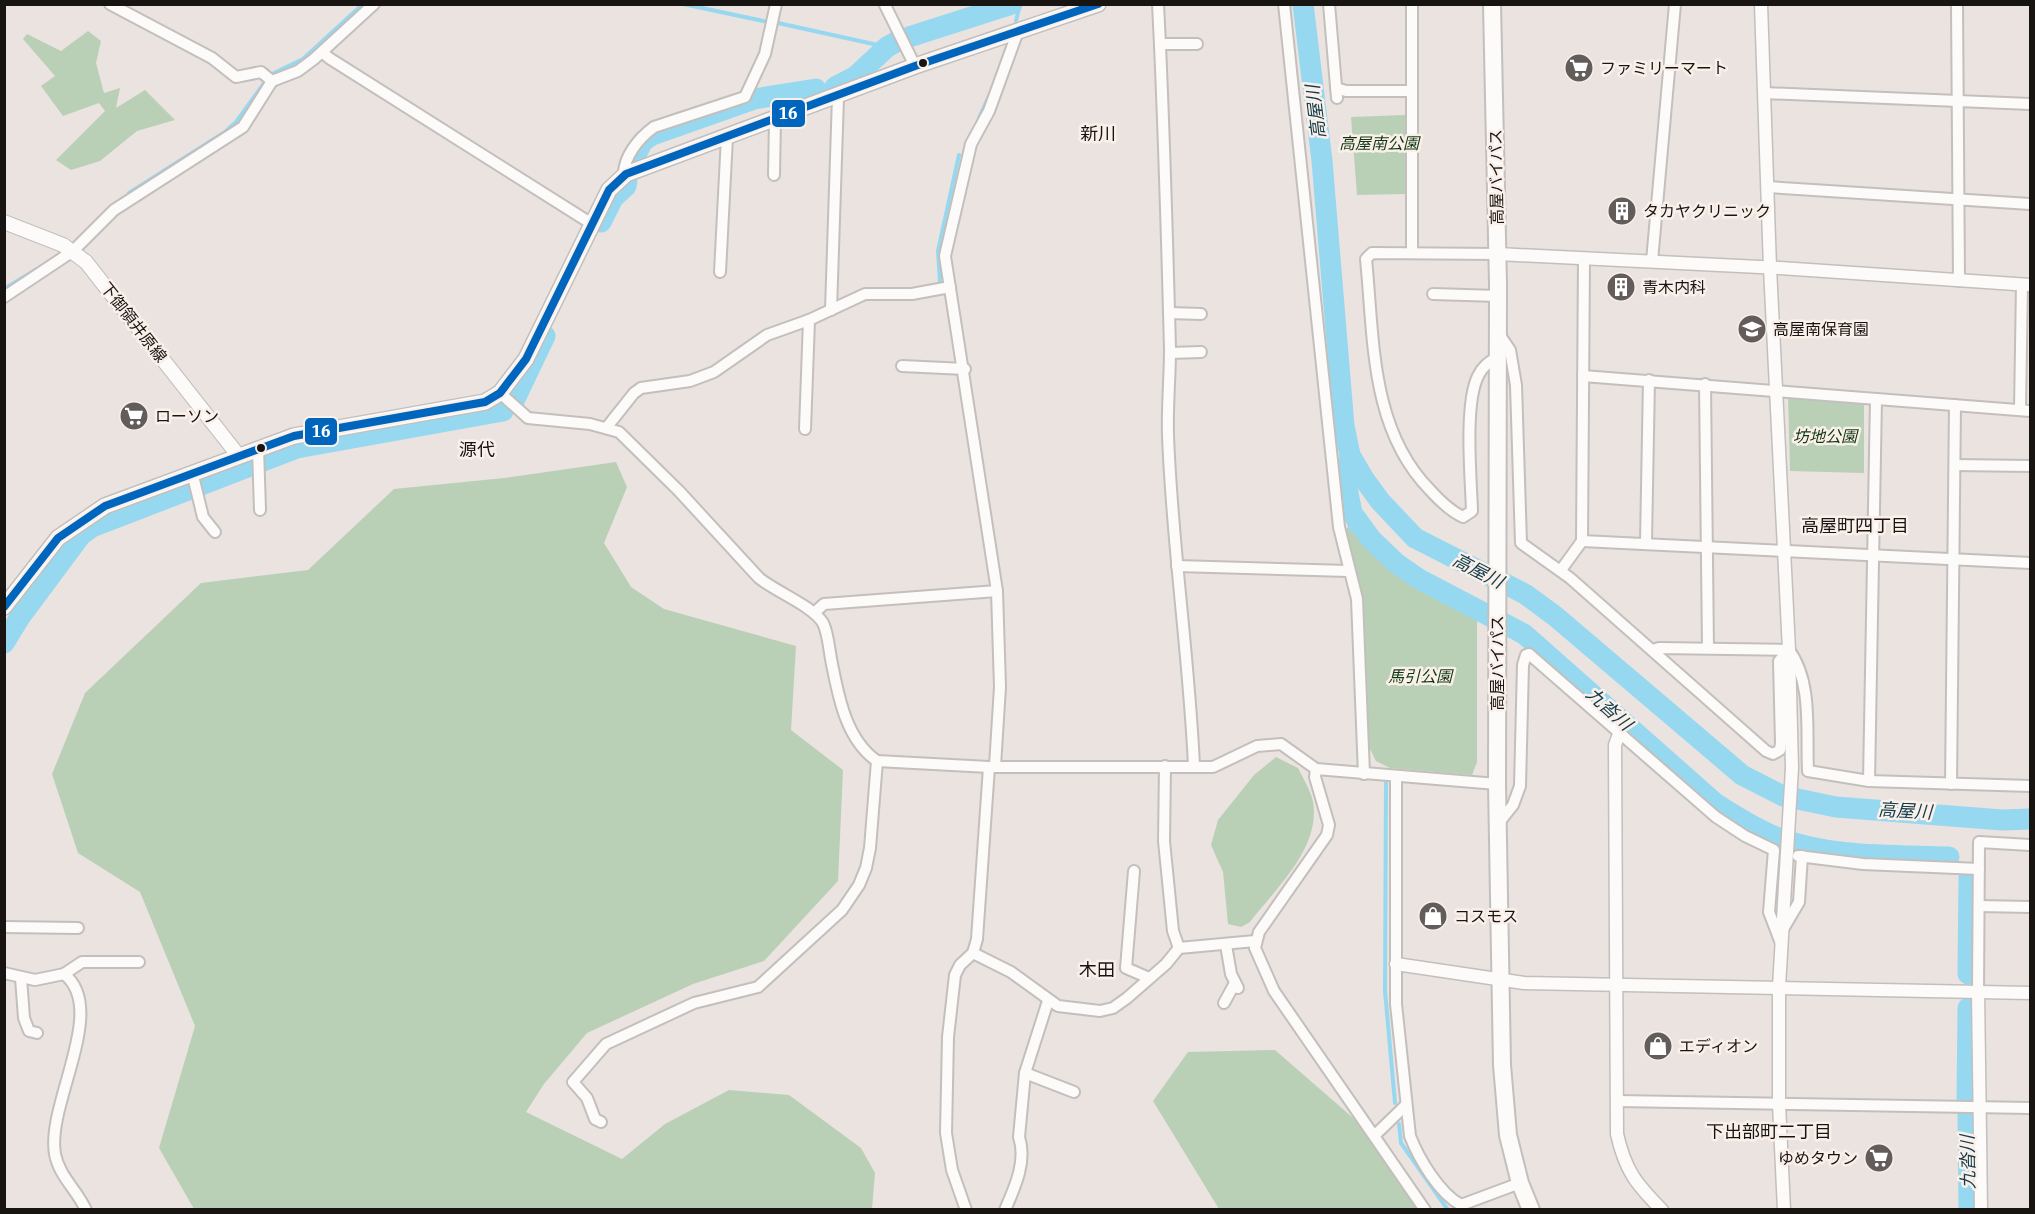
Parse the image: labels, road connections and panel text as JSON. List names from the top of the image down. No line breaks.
{"streets":{"highway":["高屋バイパス"],"main road":["下御領井原線"]},"districts":["新川","源代","高屋町四丁目","木田","下出部町二丁目"],"water":["高屋川","九沓川"],"parks":["高屋南公園","坊地公園","馬引公園"],"places":{"supermarket":["ファミリーマート","ローソン","ゆめタウン"],"building":["タカヤクリニック","青木内科"],"school or university":["高屋南保育園"],"shop":["コスモス","エディオン"]},"lines":["transit line 16"]}
